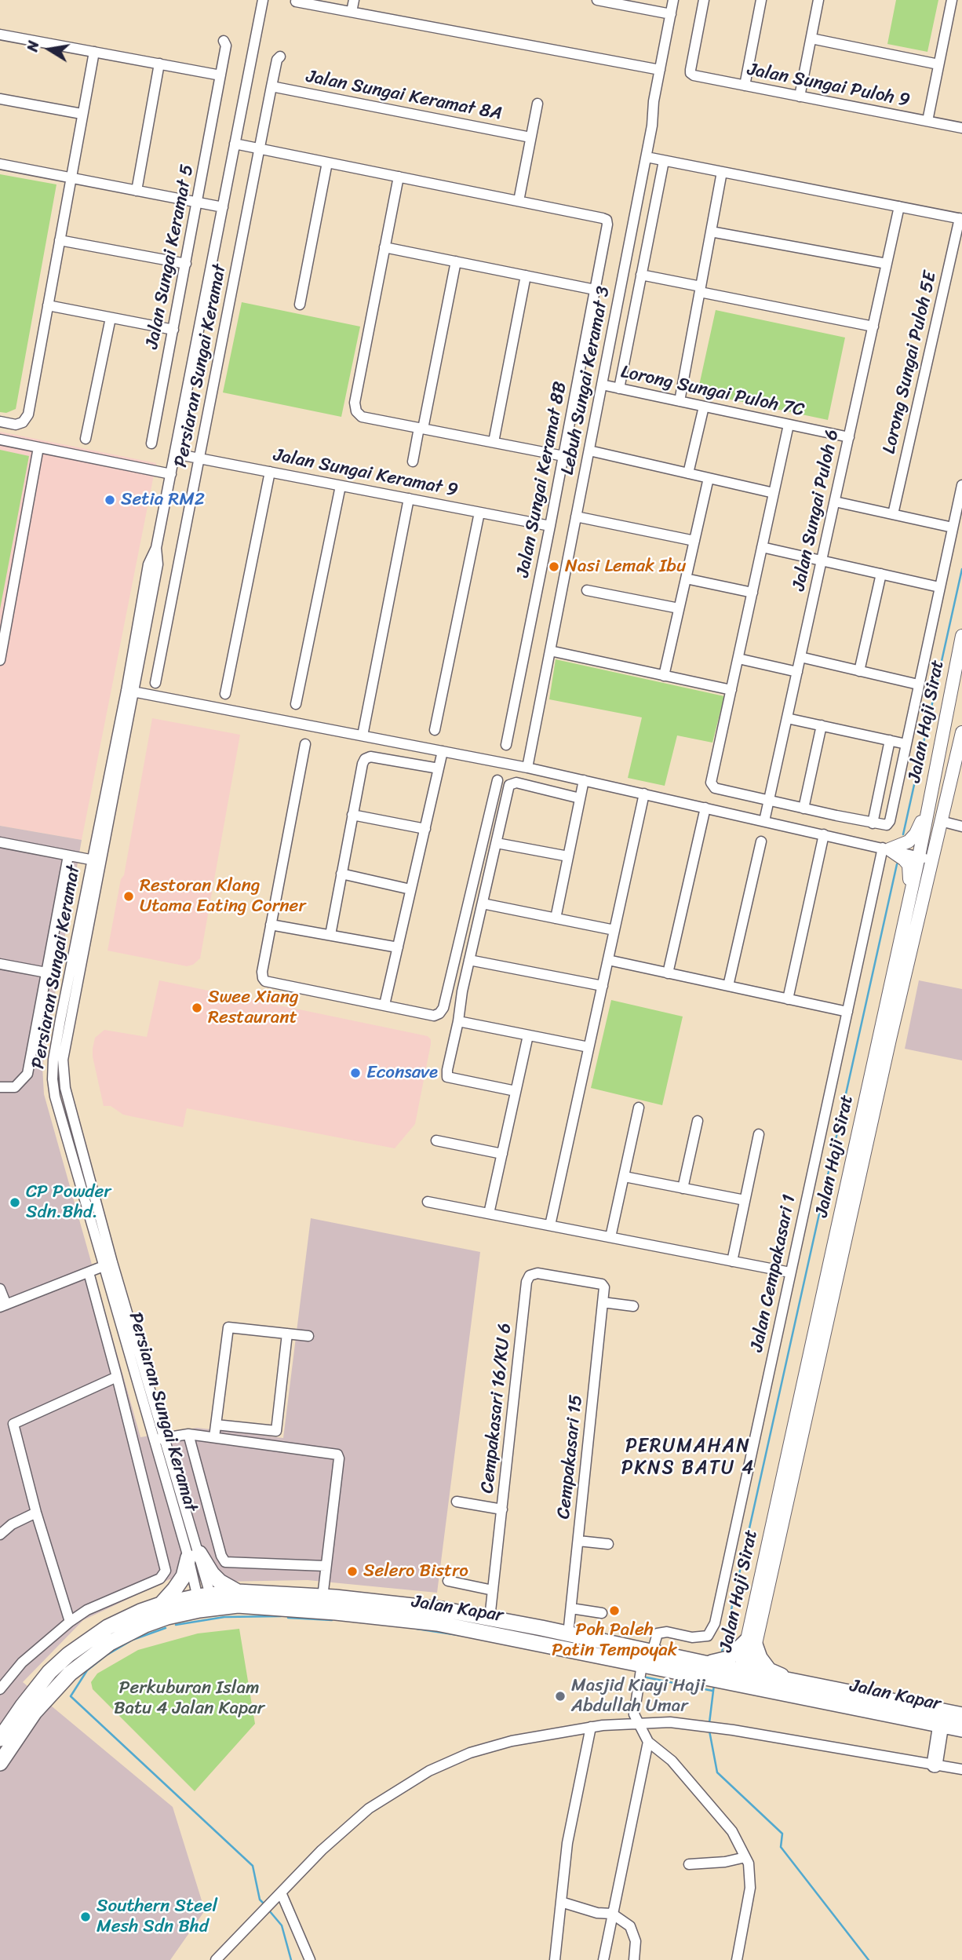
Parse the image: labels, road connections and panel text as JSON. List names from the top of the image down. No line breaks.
{"streets":{"highway":["Jalan Kapar"],"main road":["Jalan Haji Sirat"],"street":["Jalan Sungai Puloh 9","Jalan Sungai Keramat 8A","Jalan Sungai Keramat 5","Lorong Sungai Puloh 5E","Persiaran Sungai Keramat","Lebuh Sungai Keramat 3","Lorong Sungai Puloh 7C","Jalan Sungai Keramat 9","Jalan Sungai Keramat 8B","Jalan Sungai Puloh 6","Jalan Cempakasari 1","Cempakasari 16/KU 6","Cempakasari 15"]},"crossings":[["Jalan Sungai Keramat 8A","Persiaran Sungai Keramat"],["Persiaran Sungai Keramat","Jalan Sungai Keramat 9"],["Persiaran Sungai Keramat","Jalan Kapar"],["Lebuh Sungai Keramat 3","Lorong Sungai Puloh 7C"],["Lorong Sungai Puloh 7C","Jalan Sungai Puloh 6"],["Jalan Sungai Keramat 9","Jalan Sungai Keramat 8B"],["Jalan Haji Sirat","Jalan Kapar"],["Jalan Cempakasari 1","Jalan Kapar"],["Cempakasari 16/KU 6","Cempakasari 15"],["Cempakasari 16/KU 6","Jalan Kapar"],["Cempakasari 15","Jalan Kapar"]],"districts":["PERUMAHAN PKNS BATU 4"],"parks":["Perkuburan Islam Batu 4 Jalan Kapar"],"places":["Setia RM2","Nasi Lemak Ibu","Restoran Klang Utama Eating Corner","Swee Xiang Restaurant","Econsave","CP Powder Sdn.Bhd.","Selero Bistro","Poh Paleh Patin Tempoyak","Masjid Kiayi Haji Abdullah Umar","Southern Steel Mesh Sdn Bhd"],"north":"left"}
